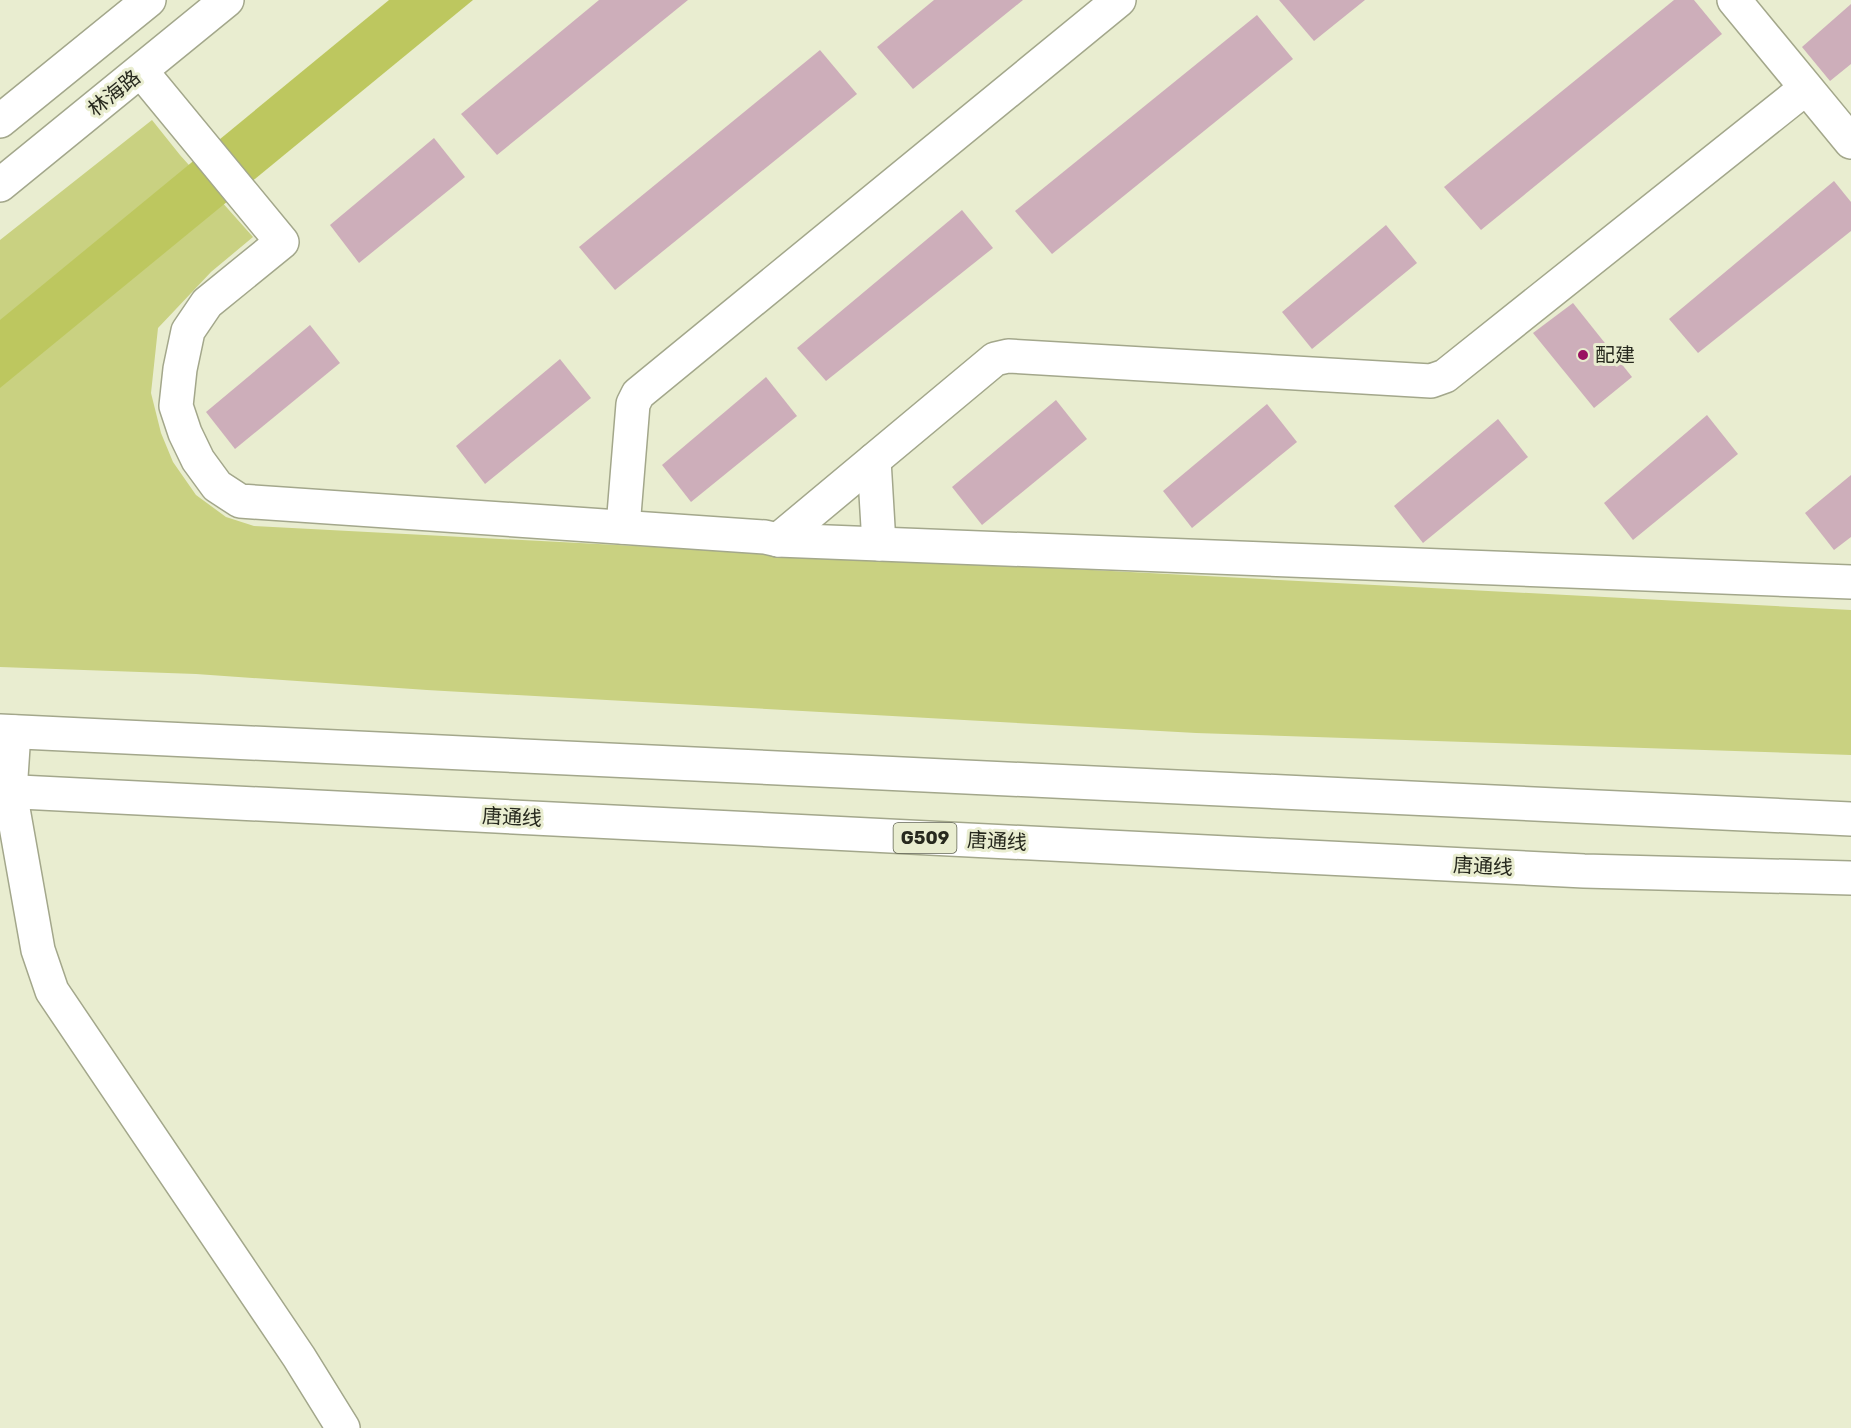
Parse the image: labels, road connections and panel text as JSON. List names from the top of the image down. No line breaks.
{"streets":{"main road":["林海路","唐通线","G509"]},"places":["配建"]}
